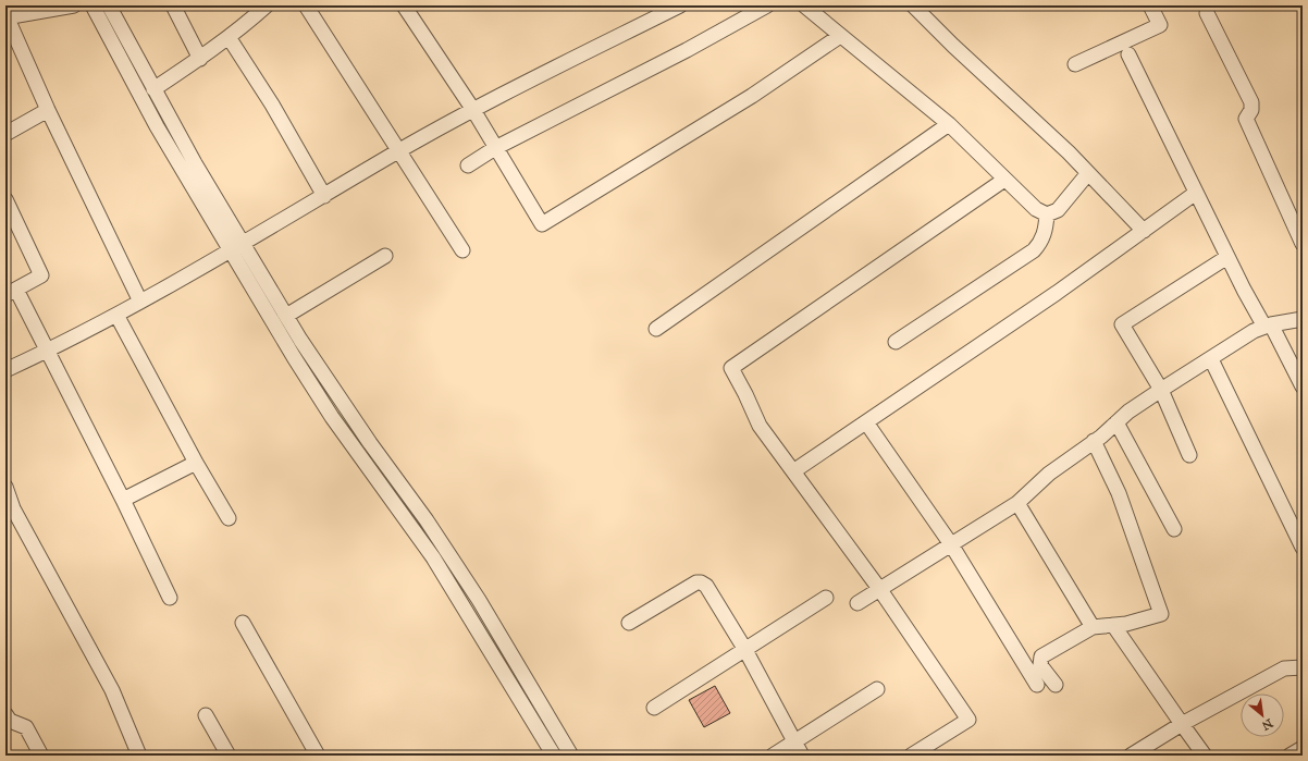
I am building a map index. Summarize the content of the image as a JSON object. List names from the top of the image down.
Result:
{
  "north": "bottom right"
}
